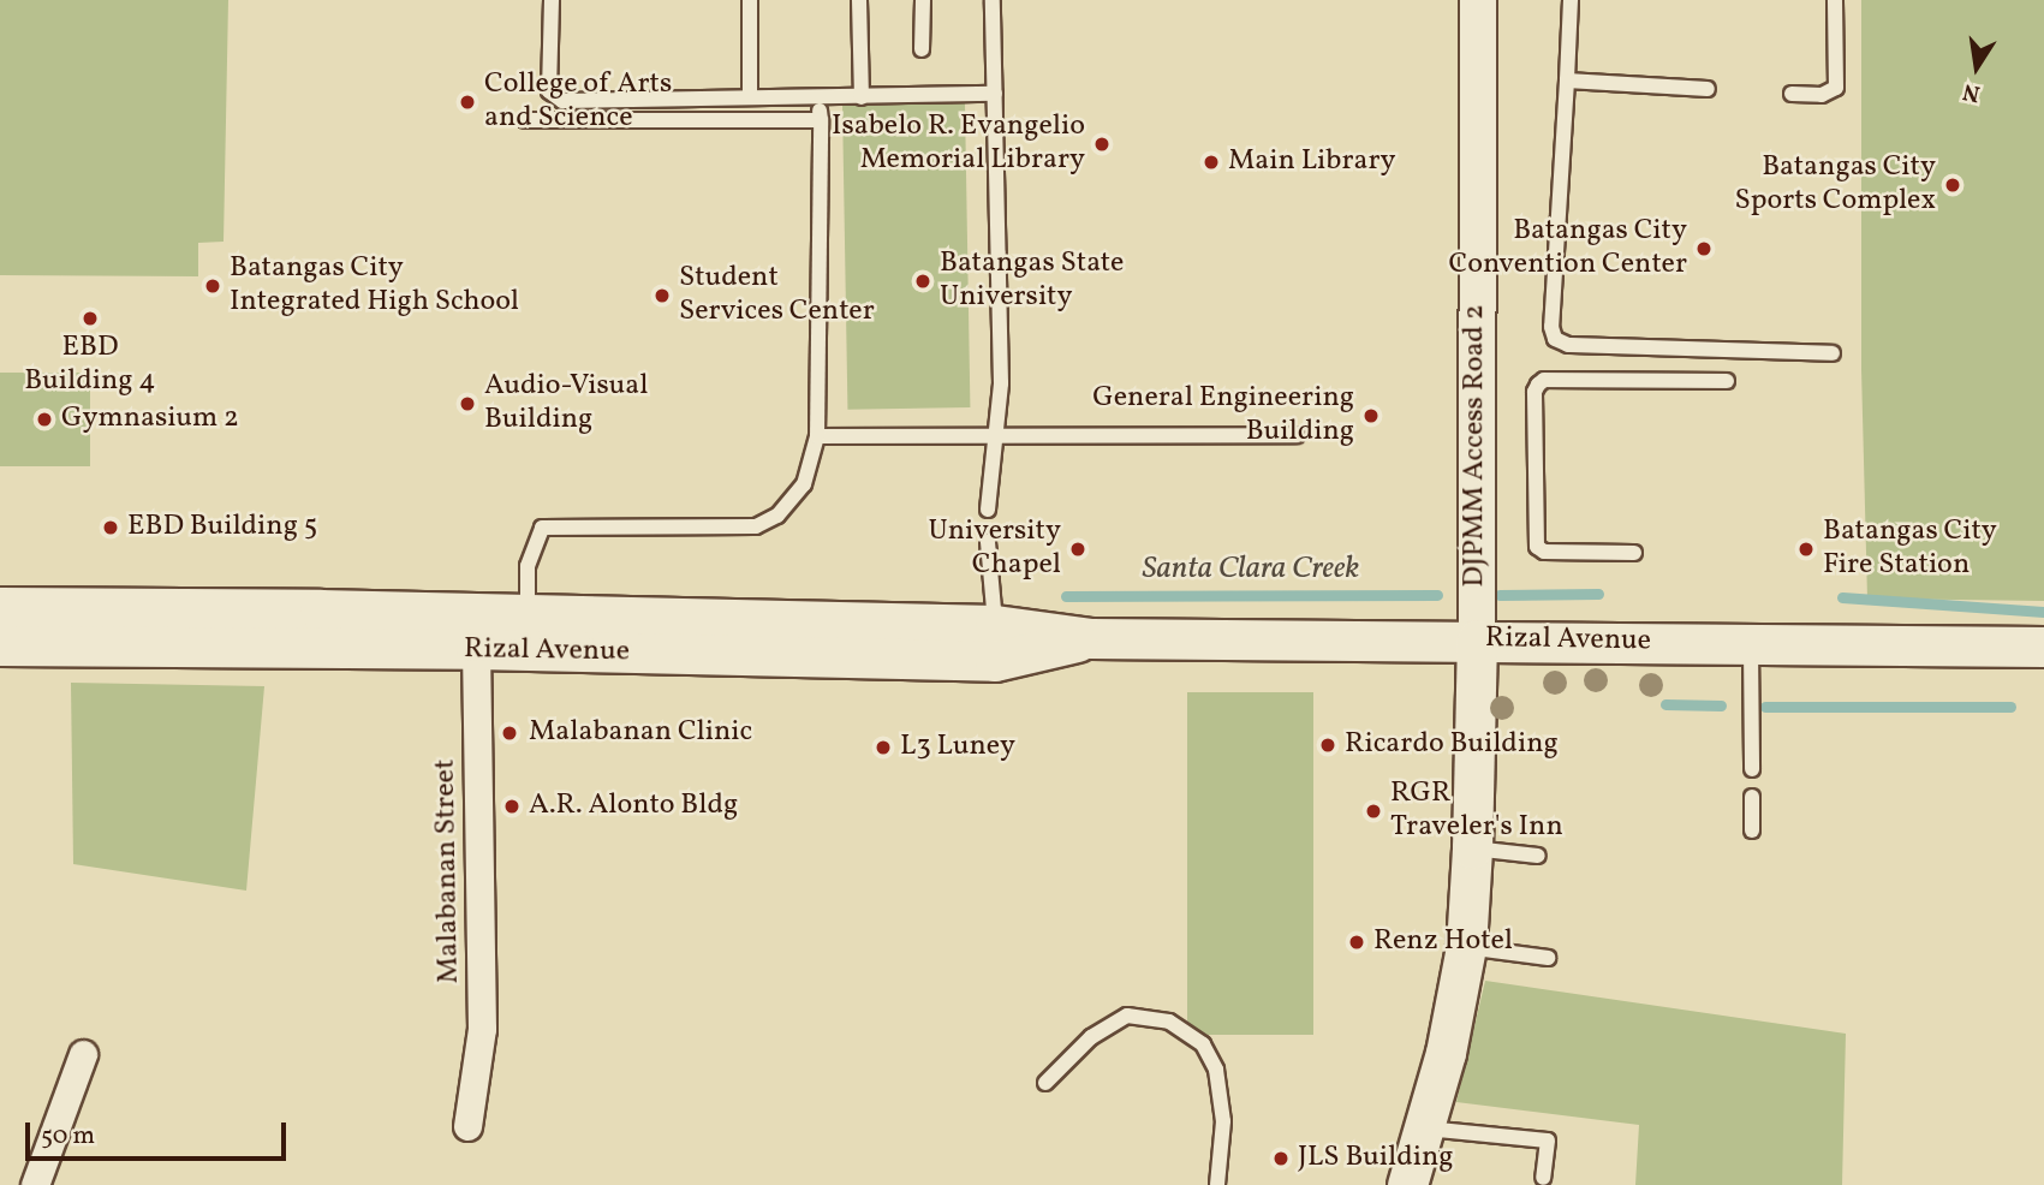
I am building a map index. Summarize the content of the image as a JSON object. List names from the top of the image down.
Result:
{
  "streets": {
    "main road": ["Rizal Avenue"],
    "street": ["DJPMM Access Road 2", "Malabanan Street"]
  },
  "crossings": [
    ["DJPMM Access Road 2", "Rizal Avenue"],
    ["Rizal Avenue", "Malabanan Street"]
  ],
  "water": ["Santa Clara Creek"],
  "places": [
    "College of Arts and Science",
    "Isabelo R. Evangelio Memorial Library",
    "Main Library",
    "Batangas City Sports Complex",
    "Batangas City Convention Center",
    "Batangas State University",
    "Batangas City Integrated High School",
    "Student Services Center",
    "EBD Building 4",
    "Audio-Visual Building",
    "General Engineering Building",
    "Gymnasium 2",
    "EBD Building 5",
    "University Chapel",
    "Batangas City Fire Station",
    "Malabanan Clinic",
    "Ricardo Building",
    "L3 Luney",
    "A.R. Alonto Bldg",
    "RGR Traveler's Inn",
    "Renz Hotel",
    "JLS Building"
  ],
  "scale_bar": "50 m",
  "north": "bottom"
}
